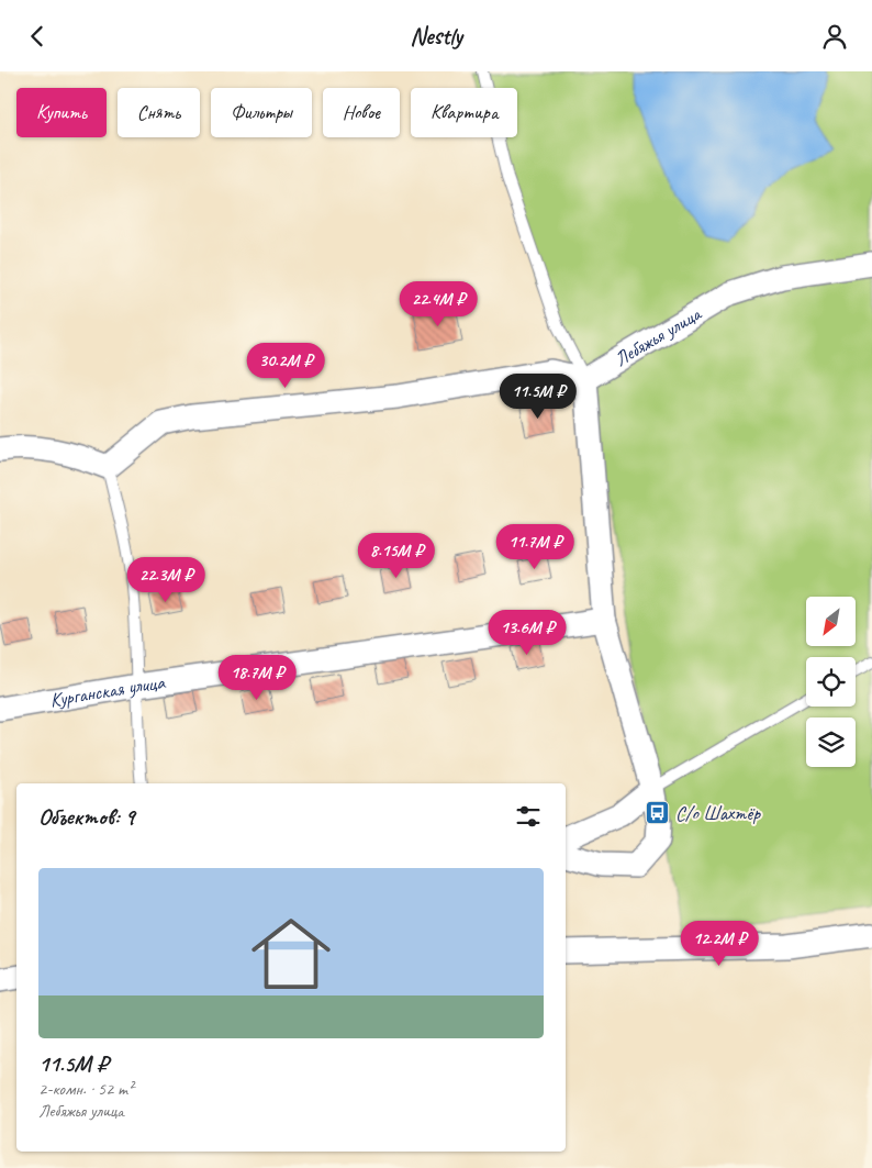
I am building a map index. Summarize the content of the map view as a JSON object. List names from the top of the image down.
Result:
{
  "streets": {
    "street": ["Лебяжья улица", "Курганская улица"]
  },
  "places": {
    "bus stop": ["С/о Шахтёр"]
  },
  "north": "bottom left",
  "page": {
    "header": "Nestly",
    "chip": [
      "Купить",
      "Снять",
      "Фильтры",
      "Новое",
      "Квартира"
    ],
    "price": [
      "22.4M ₽",
      "30.2M ₽",
      "11.5M ₽",
      "11.7M ₽",
      "8.15M ₽",
      "22.3M ₽",
      "13.6M ₽",
      "18.7M ₽",
      "12.2M ₽"
    ],
    "heading": "Объектов: 9",
    "list": [
      {
        "name": "11.5M ₽",
        "note": "2-комн. · 52 m² · Лебяжья улица"
      }
    ]
  }
}
